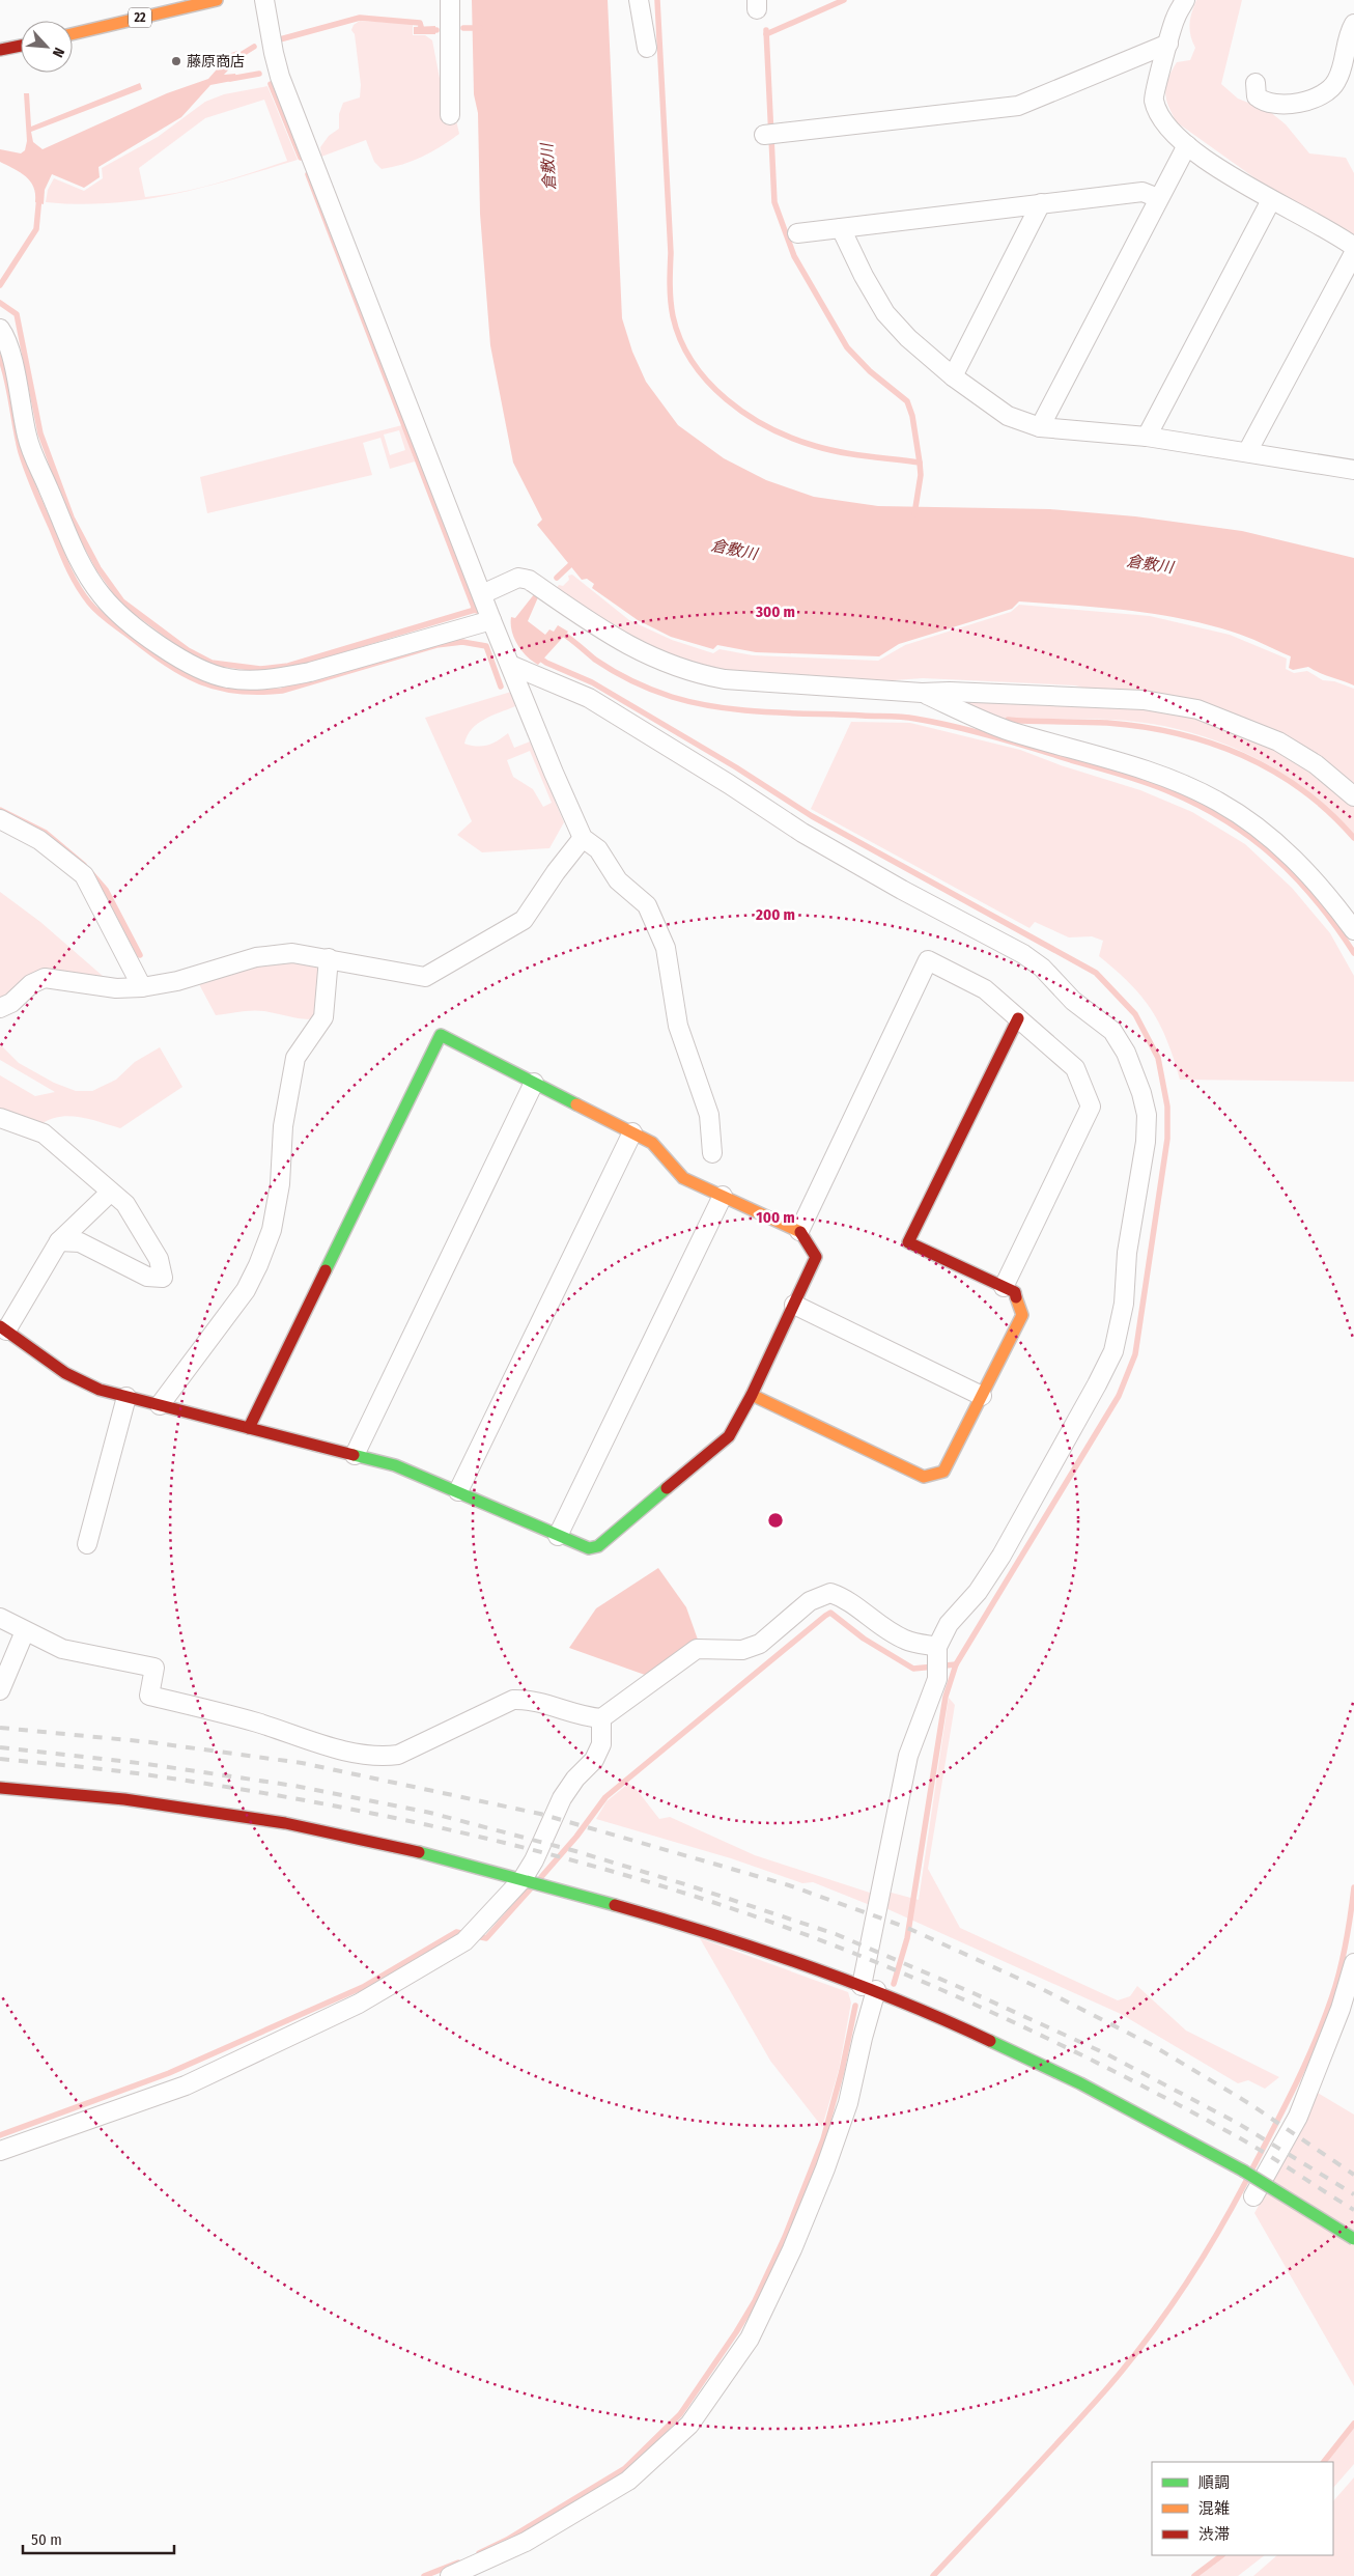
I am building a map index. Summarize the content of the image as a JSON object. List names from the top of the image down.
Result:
{
  "streets": {
    "street": ["22"]
  },
  "water": ["倉敷川"],
  "places": ["藤原商店"],
  "legend": ["順調", "混雑", "渋滞"],
  "scale_bar": "50 m",
  "north": "bottom right",
  "rings": ["300 m", "200 m", "100 m"]
}
